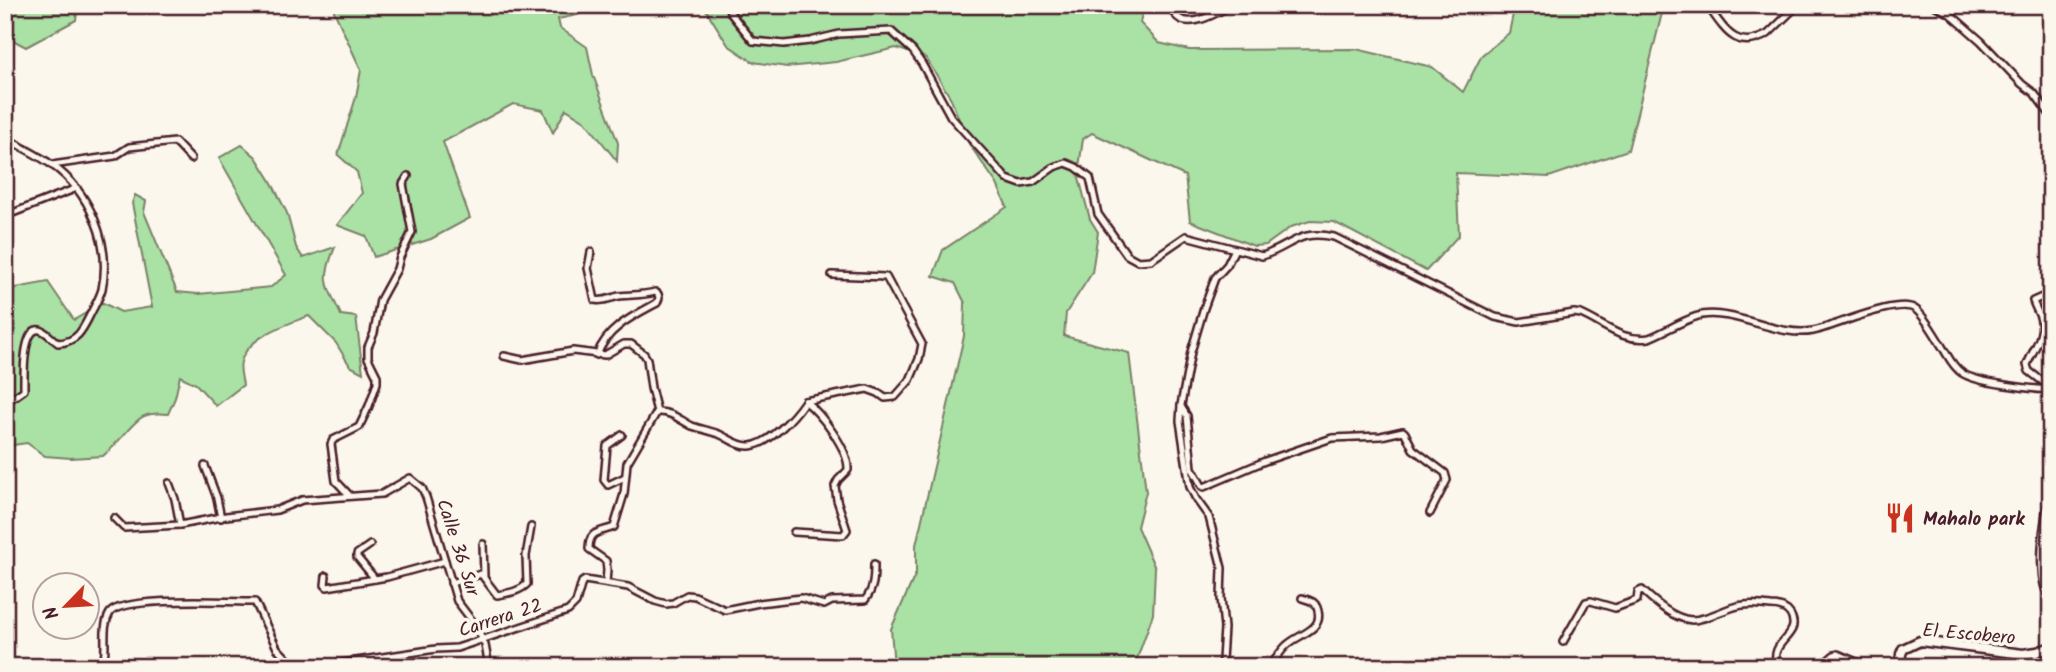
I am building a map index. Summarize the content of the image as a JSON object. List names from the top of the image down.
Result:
{
  "streets": {
    "main road": ["El Escobero"],
    "street": ["Calle 36 Sur", "Carrera 22"]
  },
  "crossings": [
    ["Calle 36 Sur", "Carrera 22"]
  ],
  "places": {
    "restaurant": ["Mahalo park"]
  },
  "north": "bottom left"
}
